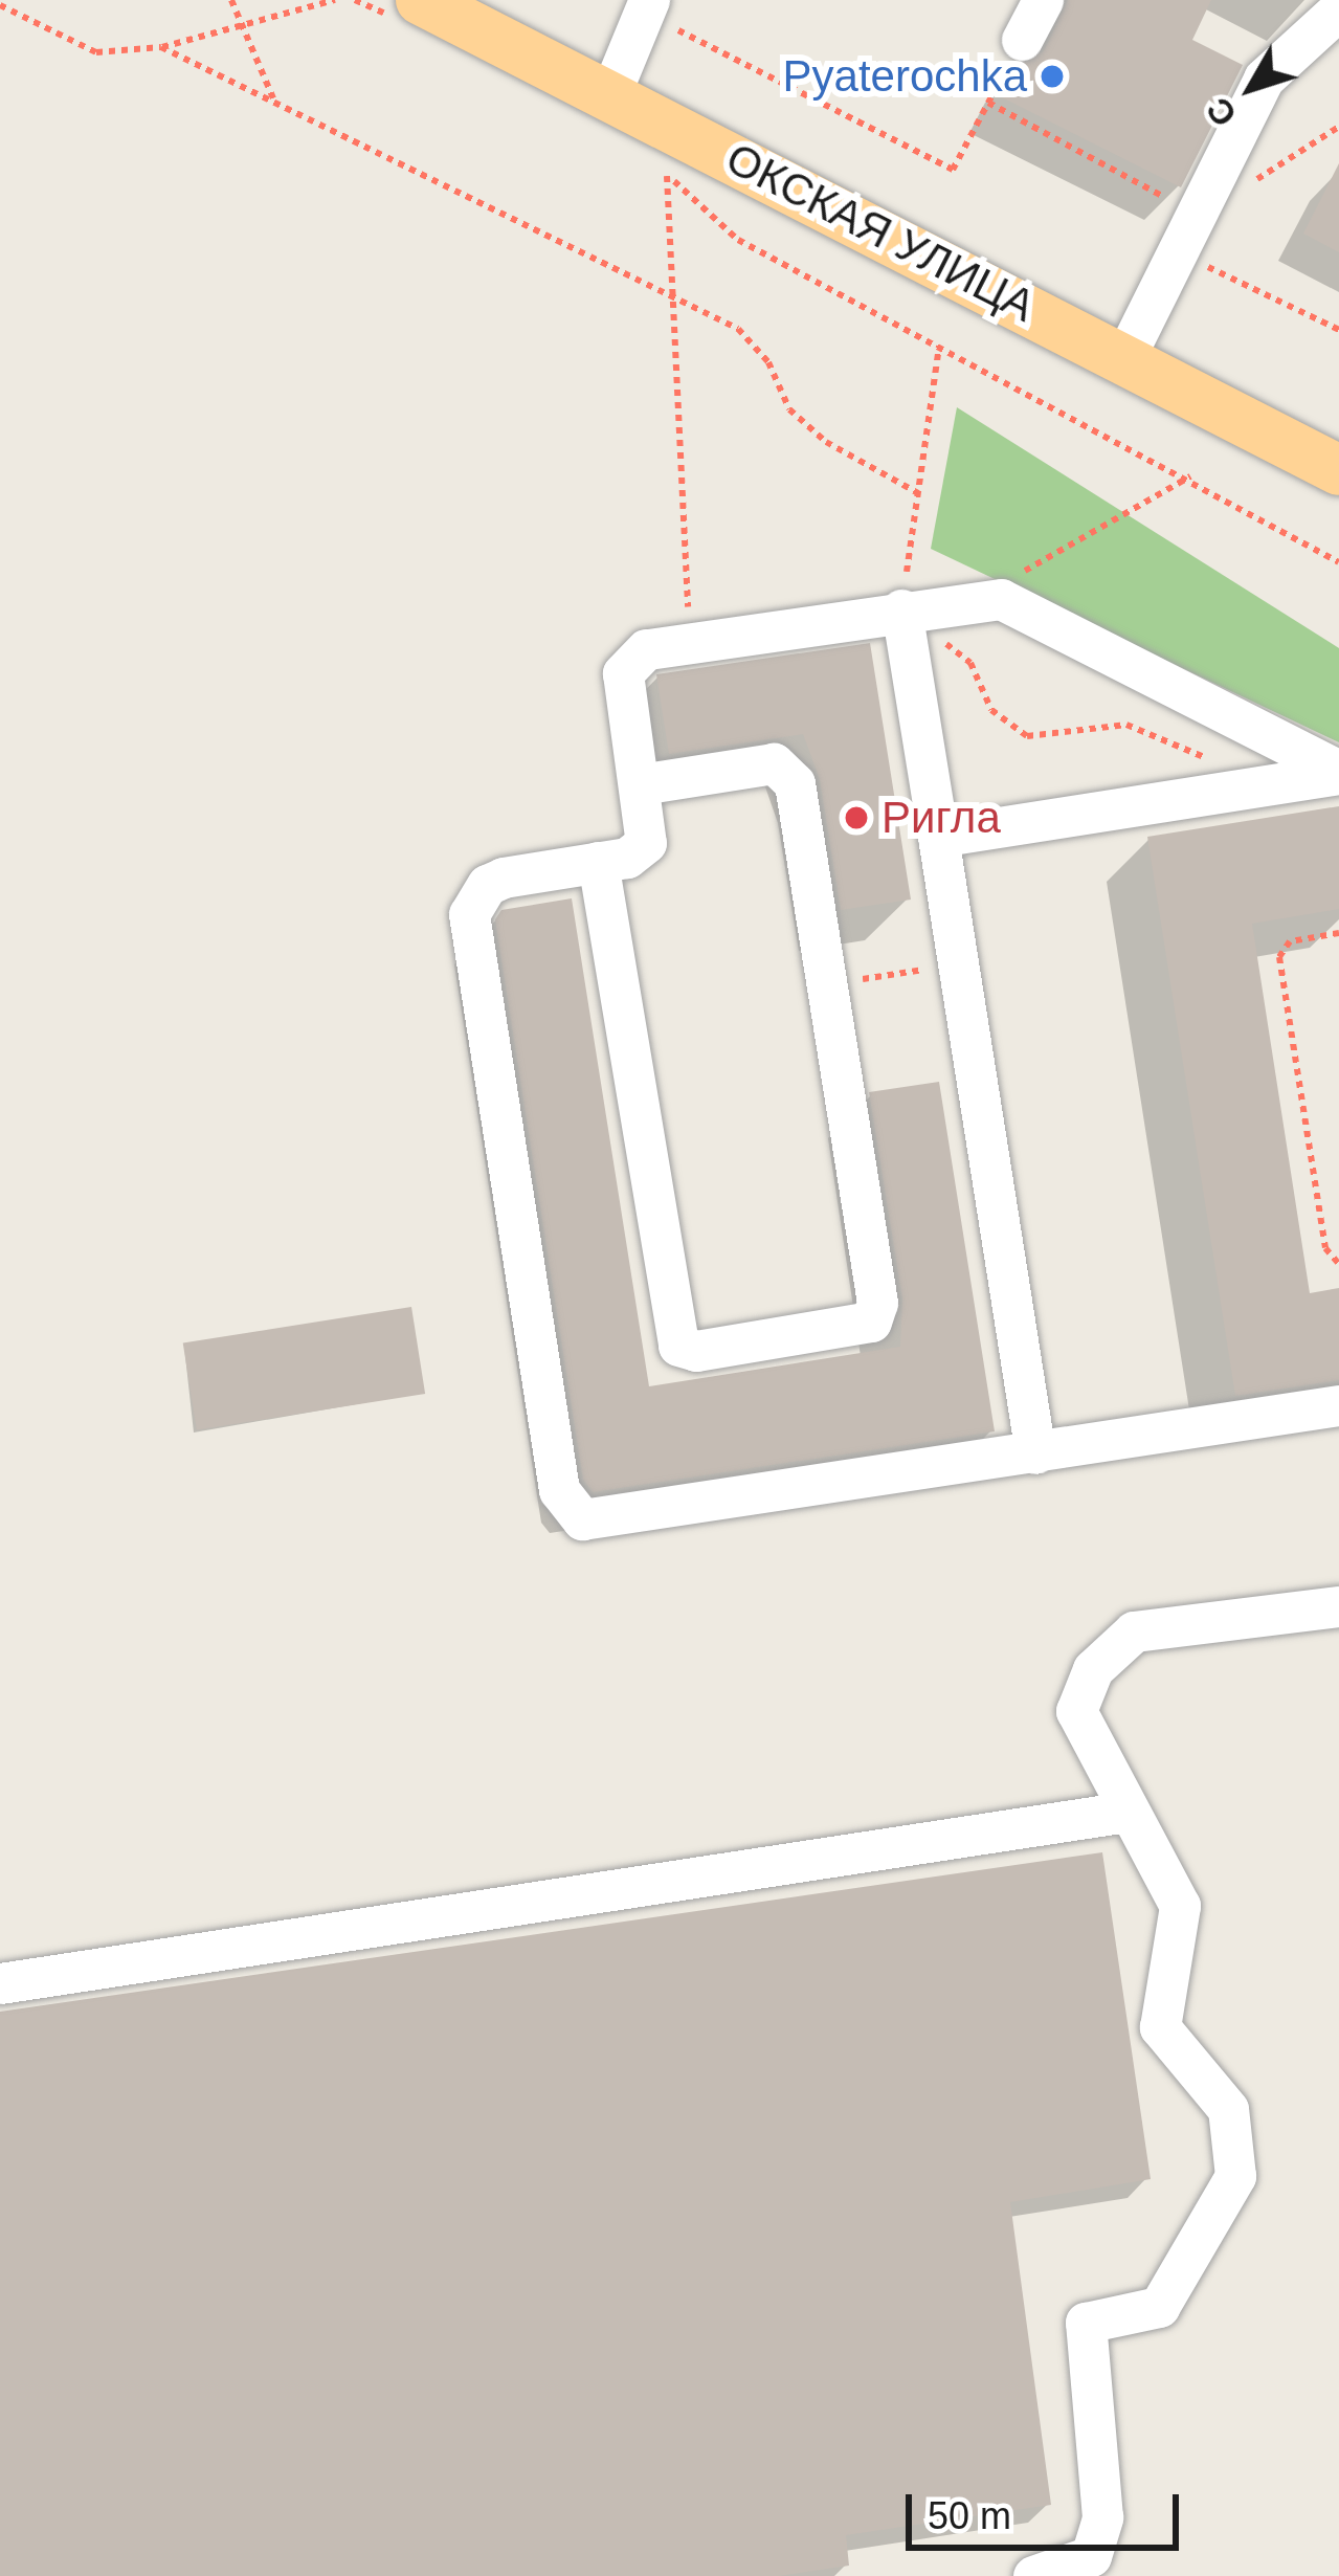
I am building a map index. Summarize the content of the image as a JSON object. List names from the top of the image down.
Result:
{
  "streets": {
    "main road": ["ОКСКАЯ УЛИЦА"]
  },
  "places": ["Pyaterochka", "Ригла"],
  "scale_bar": "50 m",
  "north": "bottom left"
}
